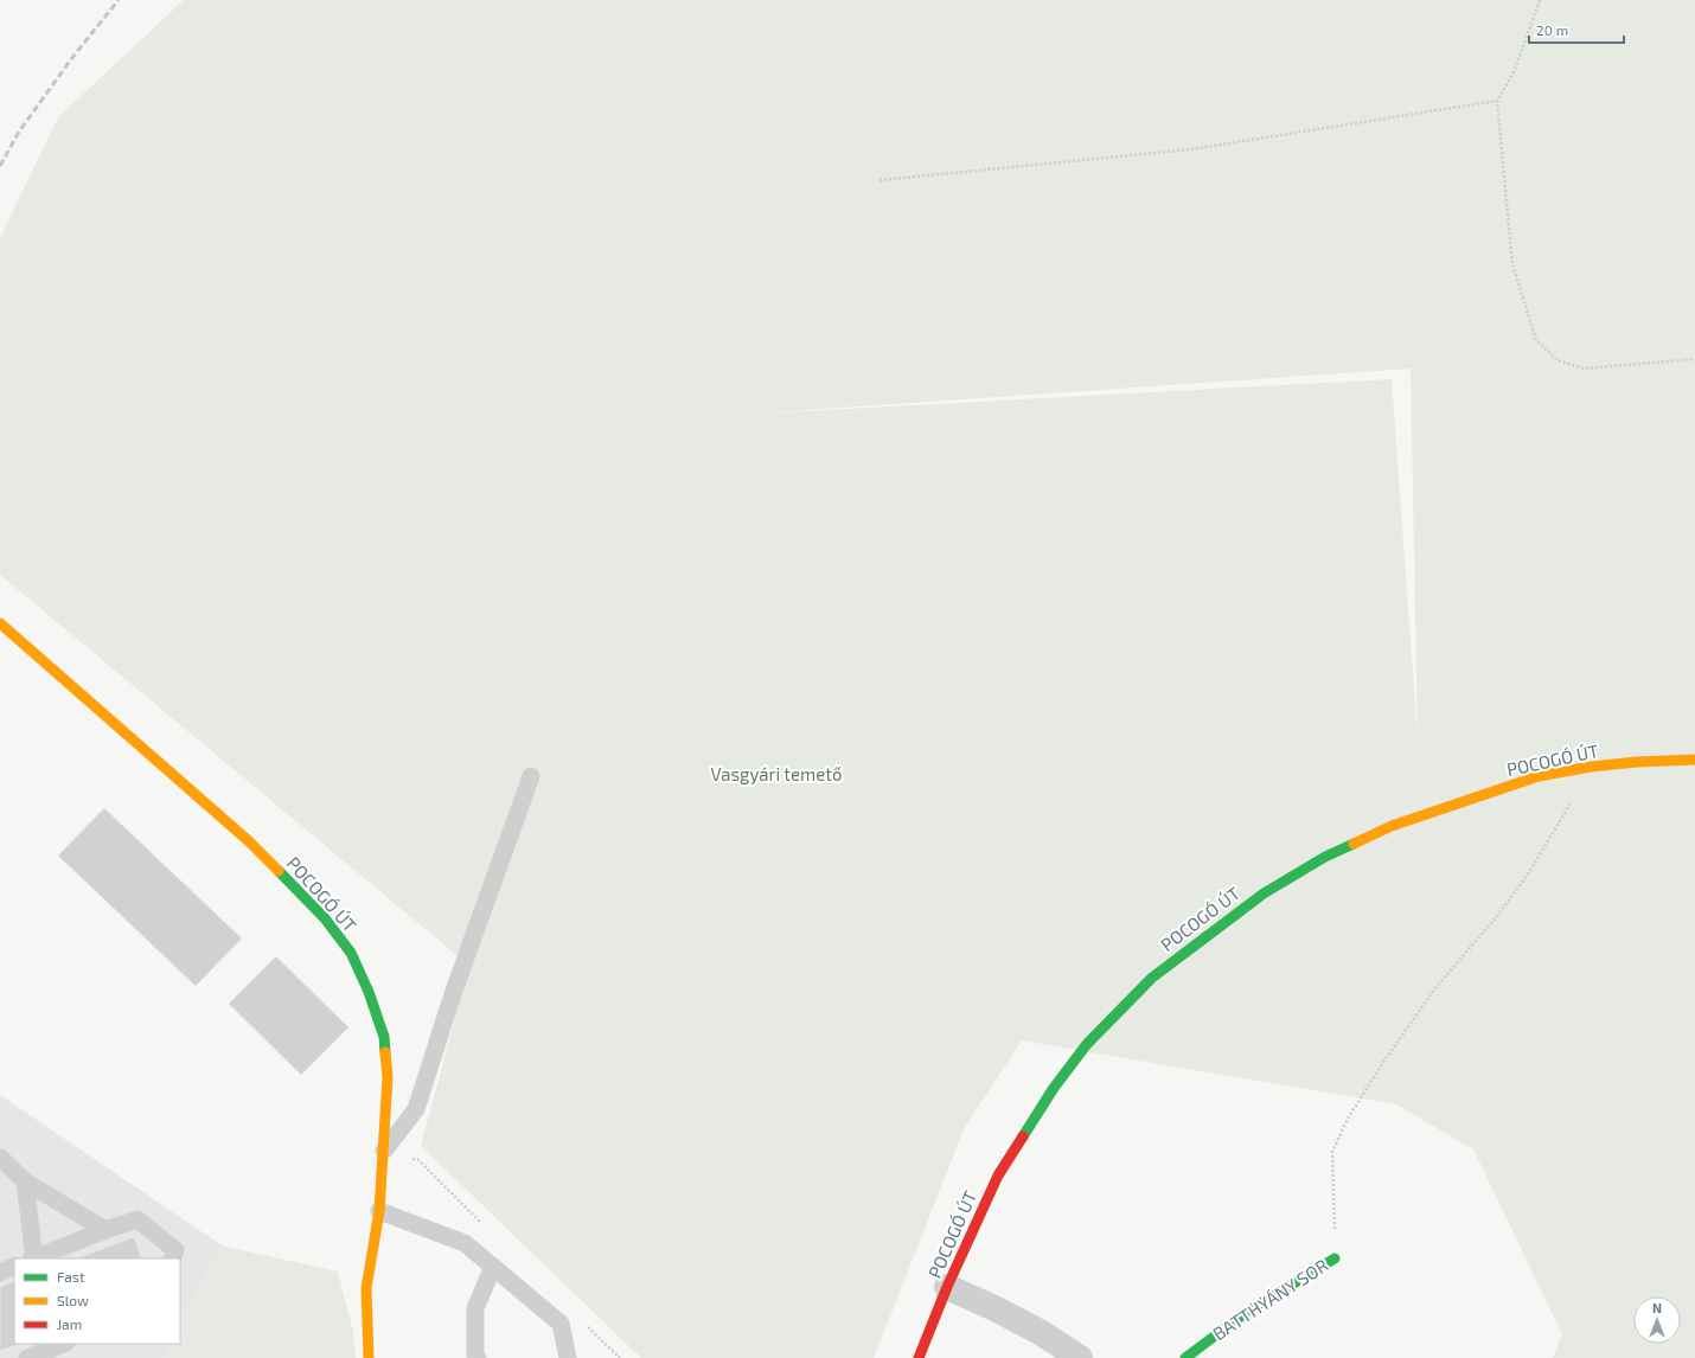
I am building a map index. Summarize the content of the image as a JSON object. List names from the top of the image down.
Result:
{
  "streets": {
    "main road": ["POCOGÓ ÚT", "BATTHYÁNY SOR"]
  },
  "parks": ["Vasgyári temető"],
  "legend": ["Fast", "Slow", "Jam"],
  "scale_bar": "20 m",
  "north": "top"
}
